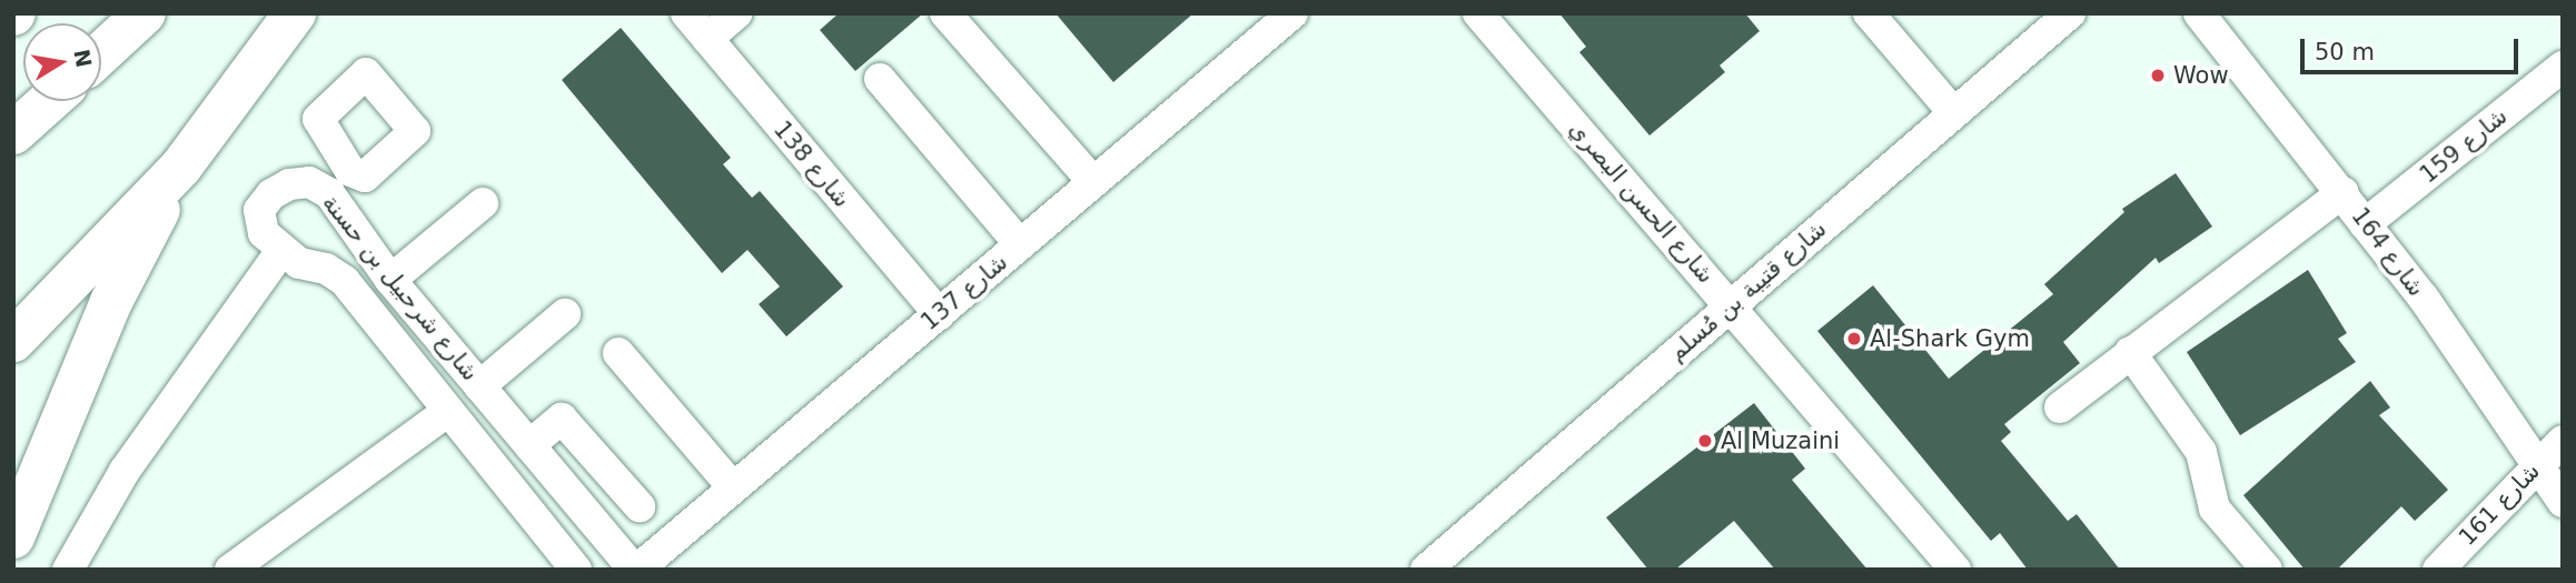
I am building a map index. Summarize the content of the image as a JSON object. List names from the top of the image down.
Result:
{
  "streets": {
    "street": [
      "شارع 159",
      "شارع 138",
      "شارع الحسن البصري",
      "شارع 164",
      "شارع شرحبيل بن حسنة",
      "شارع قتيبة بن مُسلم",
      "شارع 137",
      "شارع 161"
    ]
  },
  "crossings": [
    ["شارع 159", "شارع 164"],
    ["شارع 138", "شارع 137"],
    ["شارع الحسن البصري", "شارع قتيبة بن مُسلم"],
    ["شارع 164", "شارع 161"],
    ["شارع شرحبيل بن حسنة", "شارع 137"]
  ],
  "places": ["Wow", "Al-Shark Gym", "Al Muzaini"],
  "scale_bar": "50 m",
  "north": "right"
}
